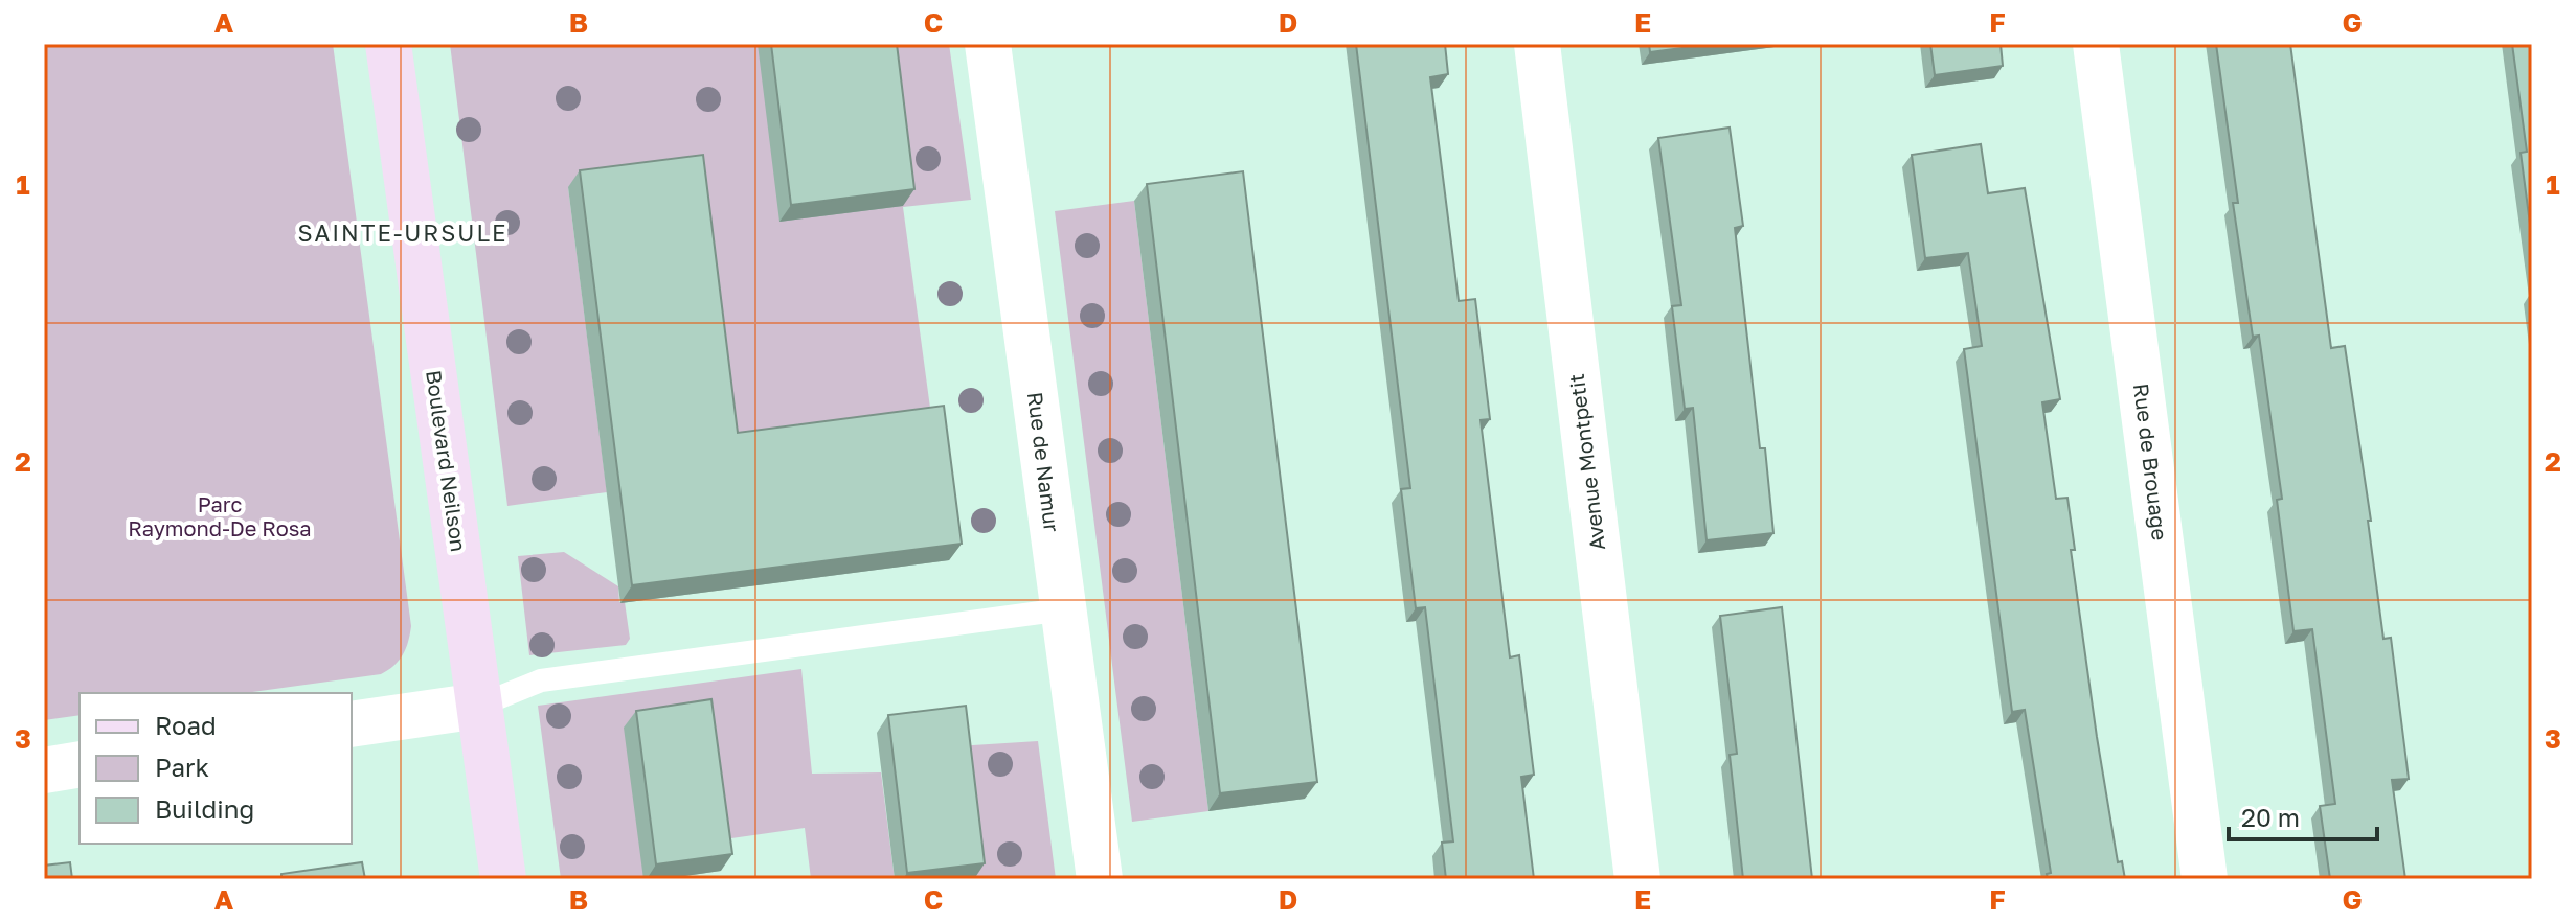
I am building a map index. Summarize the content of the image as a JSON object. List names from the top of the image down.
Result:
{
  "streets": {
    "main road": ["Boulevard Neilson"],
    "street": ["Rue de Namur", "Avenue Montpetit", "Rue de Brouage"]
  },
  "districts": ["SAINTE-URSULE"],
  "parks": ["Parc Raymond-De Rosa"],
  "legend": ["Road", "Park", "Building"],
  "scale_bar": "20 m",
  "grid": {
    "columns": [
      "A",
      "B",
      "C",
      "D",
      "E",
      "F",
      "G"
    ],
    "rows": ["1", "2", "3"]
  }
}
